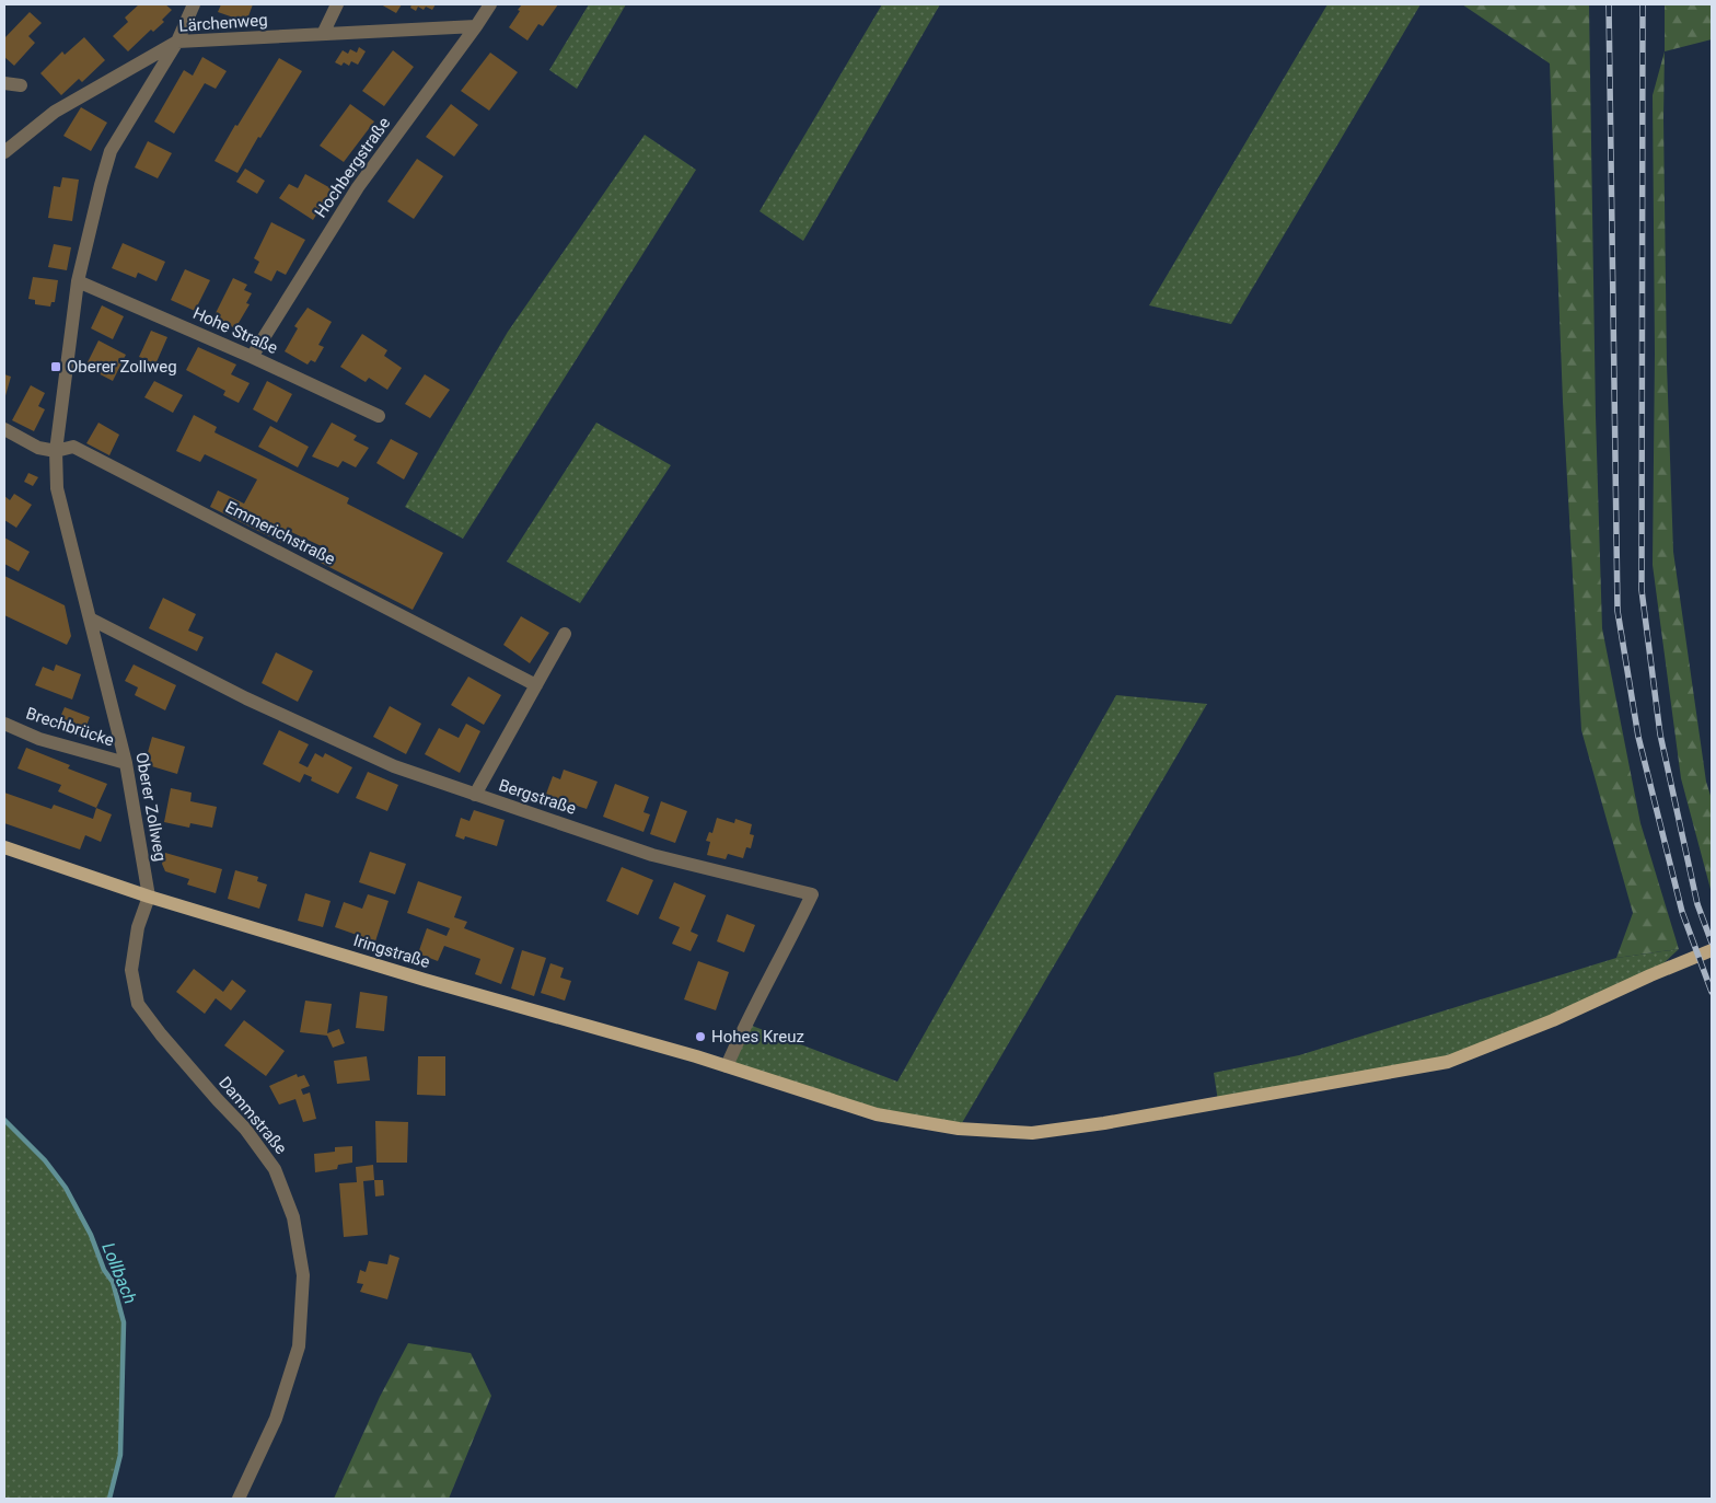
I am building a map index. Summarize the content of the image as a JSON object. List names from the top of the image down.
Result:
{
  "streets": {
    "main road": ["Iringstraße"],
    "street": [
      "Lärchenweg",
      "Hochbergstraße",
      "Hohe Straße",
      "Emmerichstraße",
      "Brechbrücke",
      "Bergstraße",
      "Oberer Zollweg",
      "Dammstraße"
    ]
  },
  "crossings": [
    ["Lärchenweg", "Hochbergstraße"],
    ["Lärchenweg", "Oberer Zollweg"],
    ["Hochbergstraße", "Hohe Straße"],
    ["Hohe Straße", "Oberer Zollweg"],
    ["Emmerichstraße", "Oberer Zollweg"],
    ["Brechbrücke", "Oberer Zollweg"],
    ["Bergstraße", "Oberer Zollweg"],
    ["Bergstraße", "Iringstraße"],
    ["Oberer Zollweg", "Iringstraße"],
    ["Oberer Zollweg", "Dammstraße"],
    ["Iringstraße", "Dammstraße"]
  ],
  "water": ["Lollbach"],
  "places": {
    "transit": ["Oberer Zollweg"],
    "other": ["Hohes Kreuz"]
  }
}
